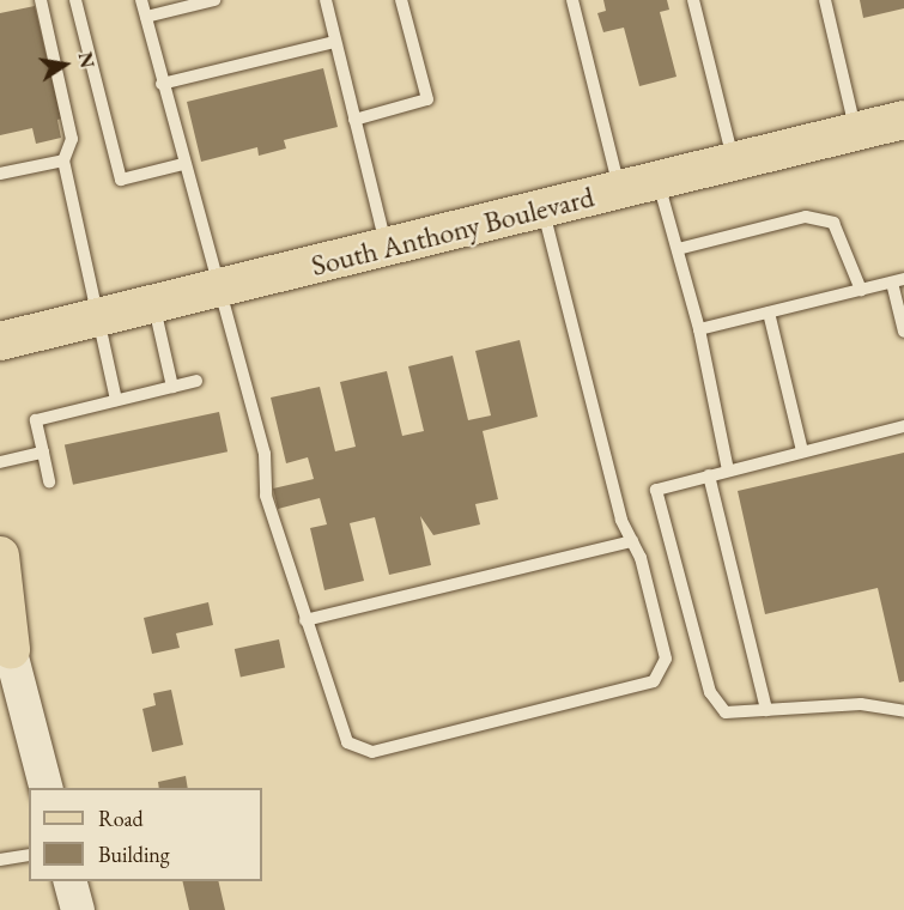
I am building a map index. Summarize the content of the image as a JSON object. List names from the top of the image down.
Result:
{
  "streets": {
    "main road": ["South Anthony Boulevard"]
  },
  "legend": ["Road", "Building"],
  "north": "right"
}
